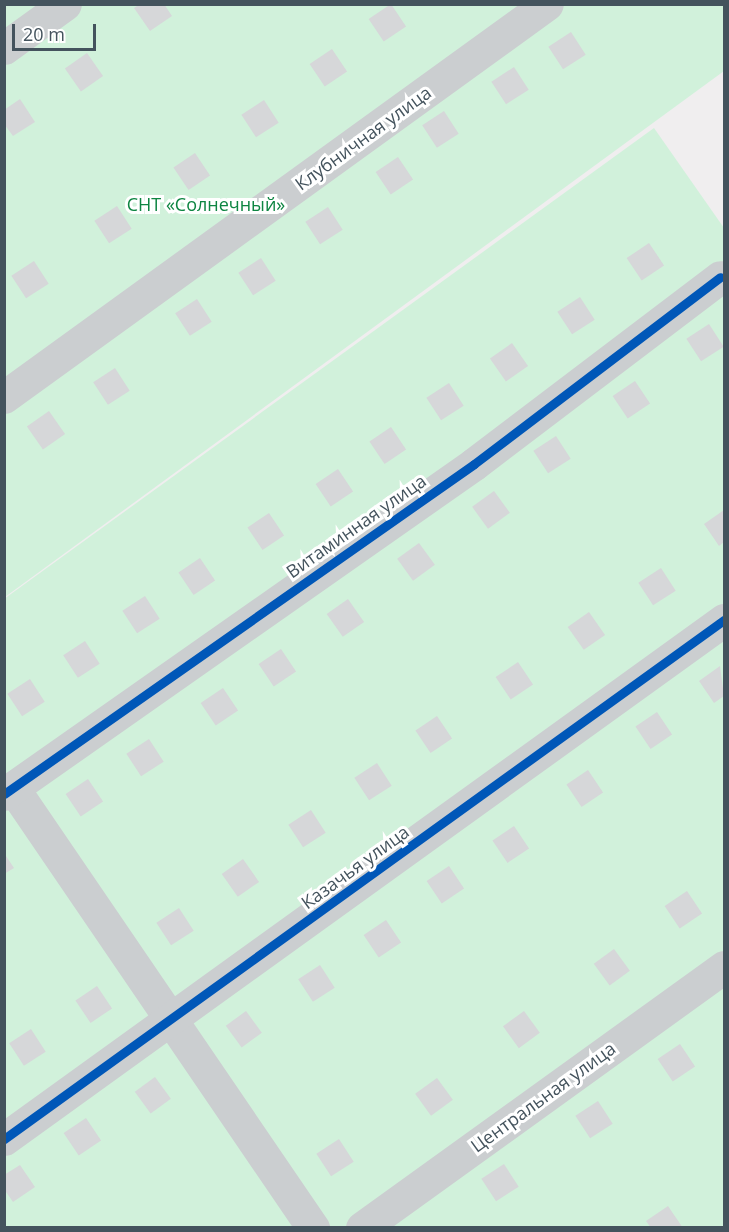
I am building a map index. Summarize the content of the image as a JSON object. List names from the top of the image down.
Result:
{
  "streets": {
    "street": [
      "Клубничная улица",
      "Витаминная улица",
      "Казачья улица",
      "Центральная улица"
    ]
  },
  "parks": ["СНТ «Солнечный»"],
  "scale_bar": "20 m"
}
